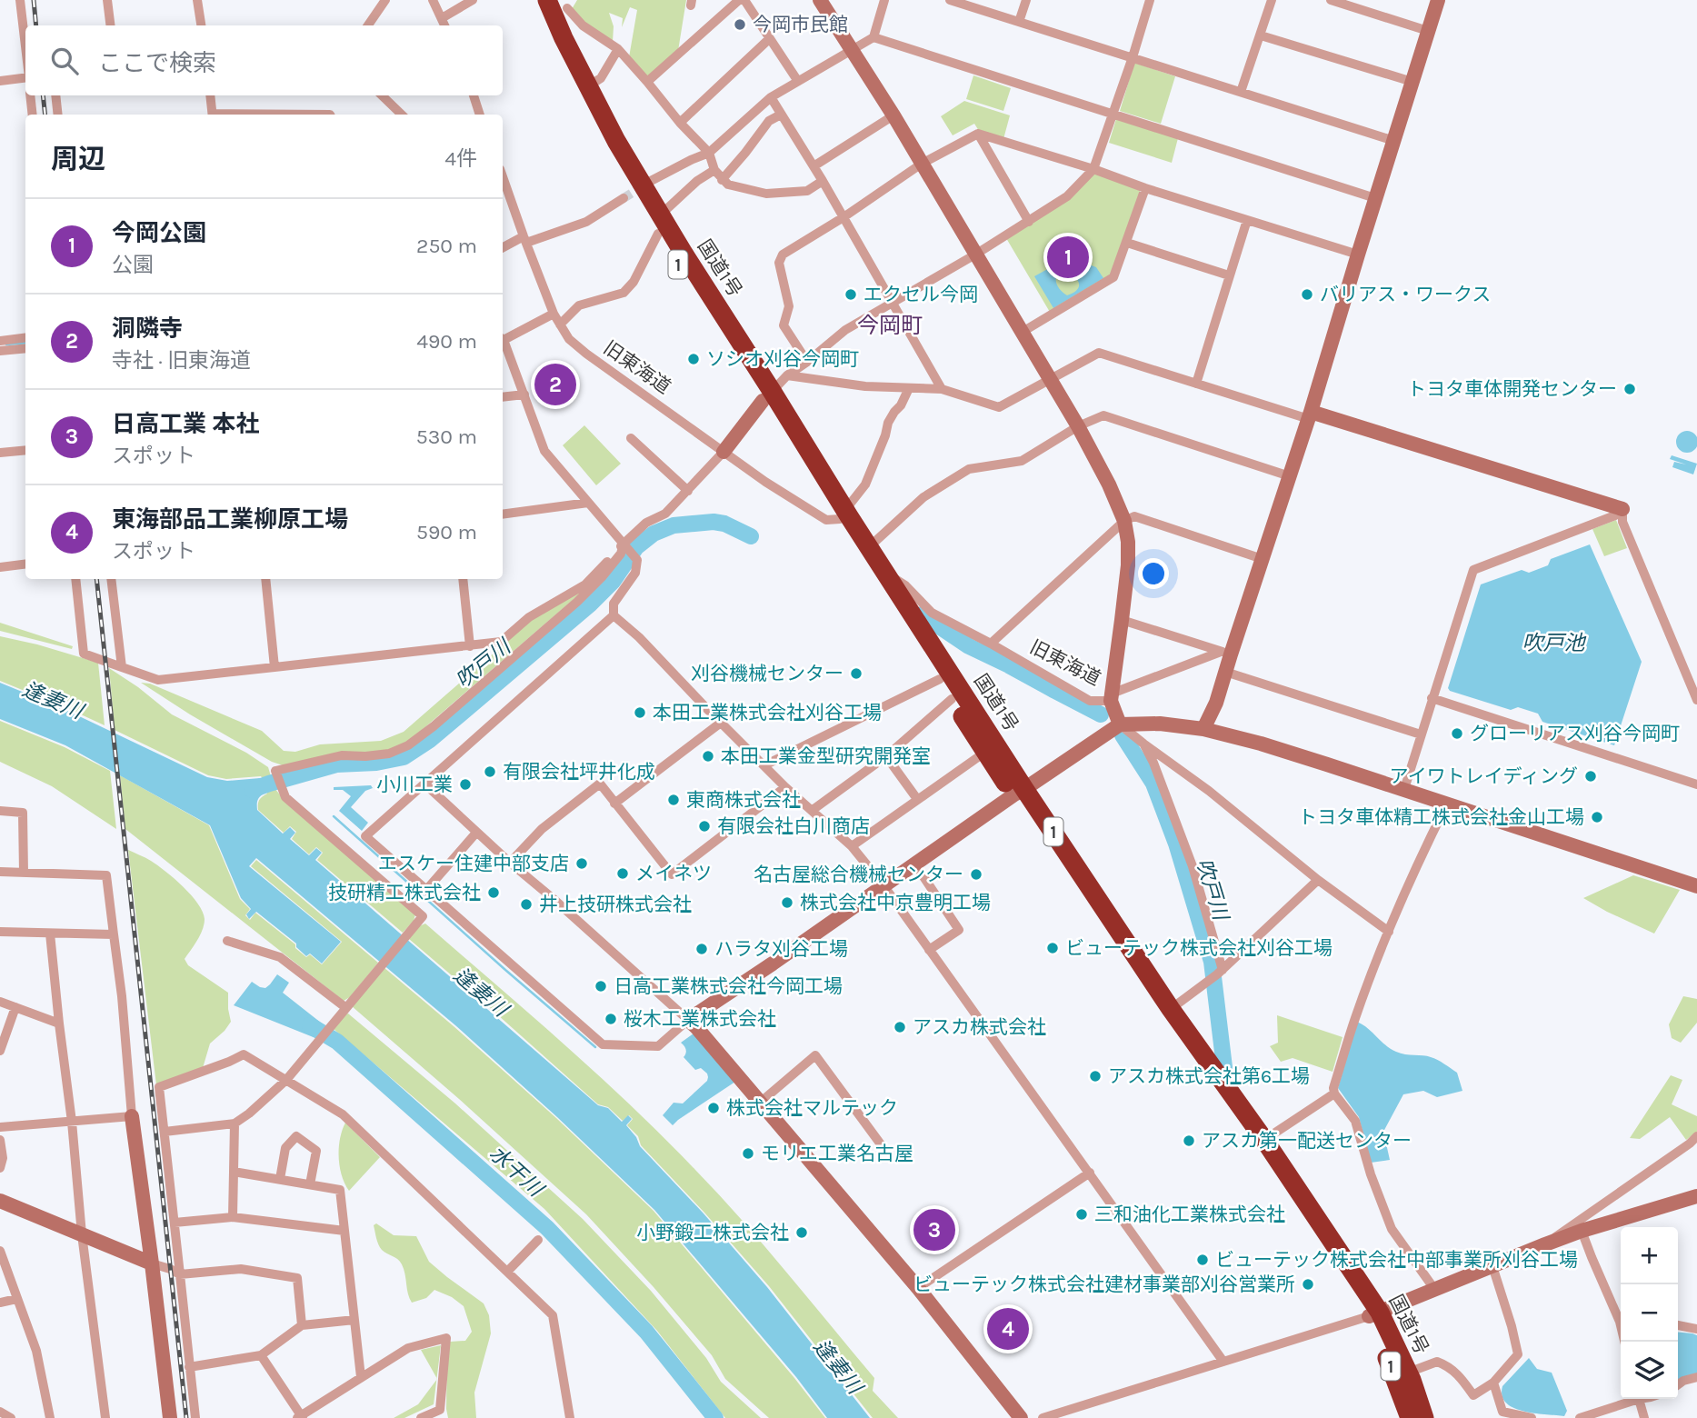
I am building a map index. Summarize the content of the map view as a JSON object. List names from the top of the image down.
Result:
{
  "streets": {
    "highway": ["1", "国道1号"],
    "street": ["旧東海道"]
  },
  "crossings": [
    ["国道1号", "旧東海道"]
  ],
  "districts": ["今岡町"],
  "water": [
    "吹戸池",
    "吹戸川",
    "逢妻川",
    "水干川"
  ],
  "places": [
    "今岡市民館",
    "エクセル今岡",
    "バリアス・ワークス",
    "ソシオ刈谷今岡町",
    "トヨタ車体開発センター",
    "刈谷機械センター",
    "本田工業株式会社刈谷工場",
    "グローリアス刈谷今岡町",
    "本田工業金型研究開発室",
    "有限会社坪井化成",
    "アイワトレイディング",
    "小川工業",
    "東商株式会社",
    "トヨタ車体精工株式会社金山工場",
    "有限会社白川商店",
    "エスケー住建中部支店",
    "メイネツ",
    "名古屋総合機械センター",
    "技研精工株式会社",
    "株式会社中京豊明工場",
    "井上技研株式会社",
    "ビューテック株式会社刈谷工場",
    "ハラタ刈谷工場",
    "日高工業株式会社今岡工場",
    "桜木工業株式会社",
    "アスカ株式会社",
    "アスカ株式会社第6工場",
    "株式会社マルテック",
    "アスカ第一配送センター",
    "モリエ工業名古屋",
    "三和油化工業株式会社",
    "小野鍛工株式会社",
    "ビューテック株式会社中部事業所刈谷工場",
    "ビューテック株式会社建材事業部刈谷営業所"
  ],
  "page": {
    "search": "ここで検索",
    "heading": ["周辺", "4件"],
    "list": [
      {
        "mark": "1",
        "name": "今岡公園",
        "note": "公園",
        "value": "250 m"
      },
      {
        "mark": "2",
        "name": "洞隣寺",
        "note": "寺社 · 旧東海道",
        "value": "490 m"
      },
      {
        "mark": "3",
        "name": "日高工業 本社",
        "note": "スポット",
        "value": "530 m"
      },
      {
        "mark": "4",
        "name": "東海部品工業柳原工場",
        "note": "スポット",
        "value": "590 m"
      }
    ],
    "pins": [
      "1",
      "2",
      "3",
      "4"
    ],
    "map_buttons": ["+", "−"]
  }
}
